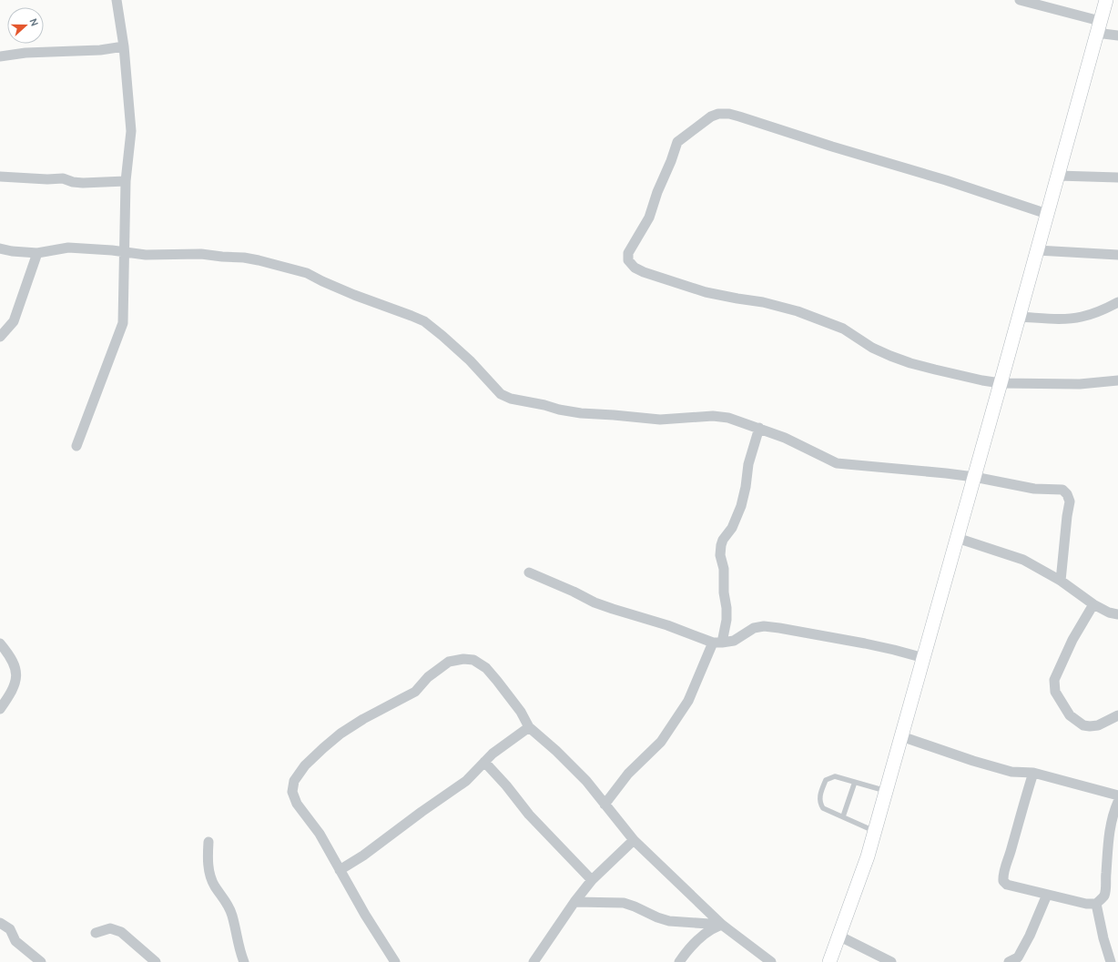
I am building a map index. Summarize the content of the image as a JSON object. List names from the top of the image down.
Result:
{
  "north": "right"
}
